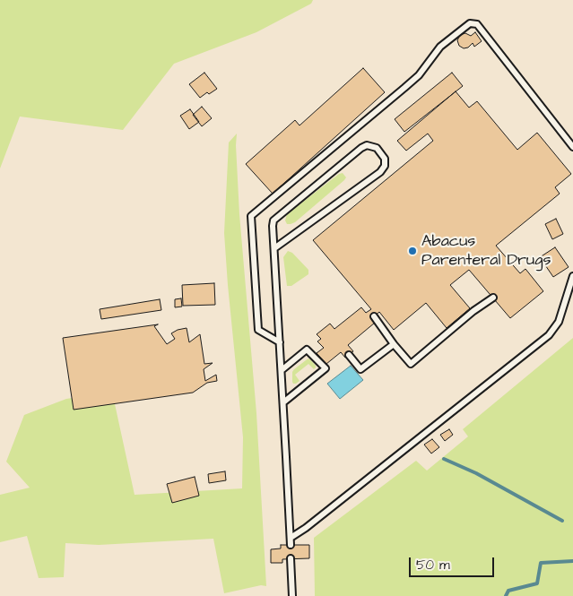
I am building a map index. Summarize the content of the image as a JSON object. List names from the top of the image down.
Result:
{
  "places": ["Abacus Parenteral Drugs"],
  "scale_bar": "50 m"
}
